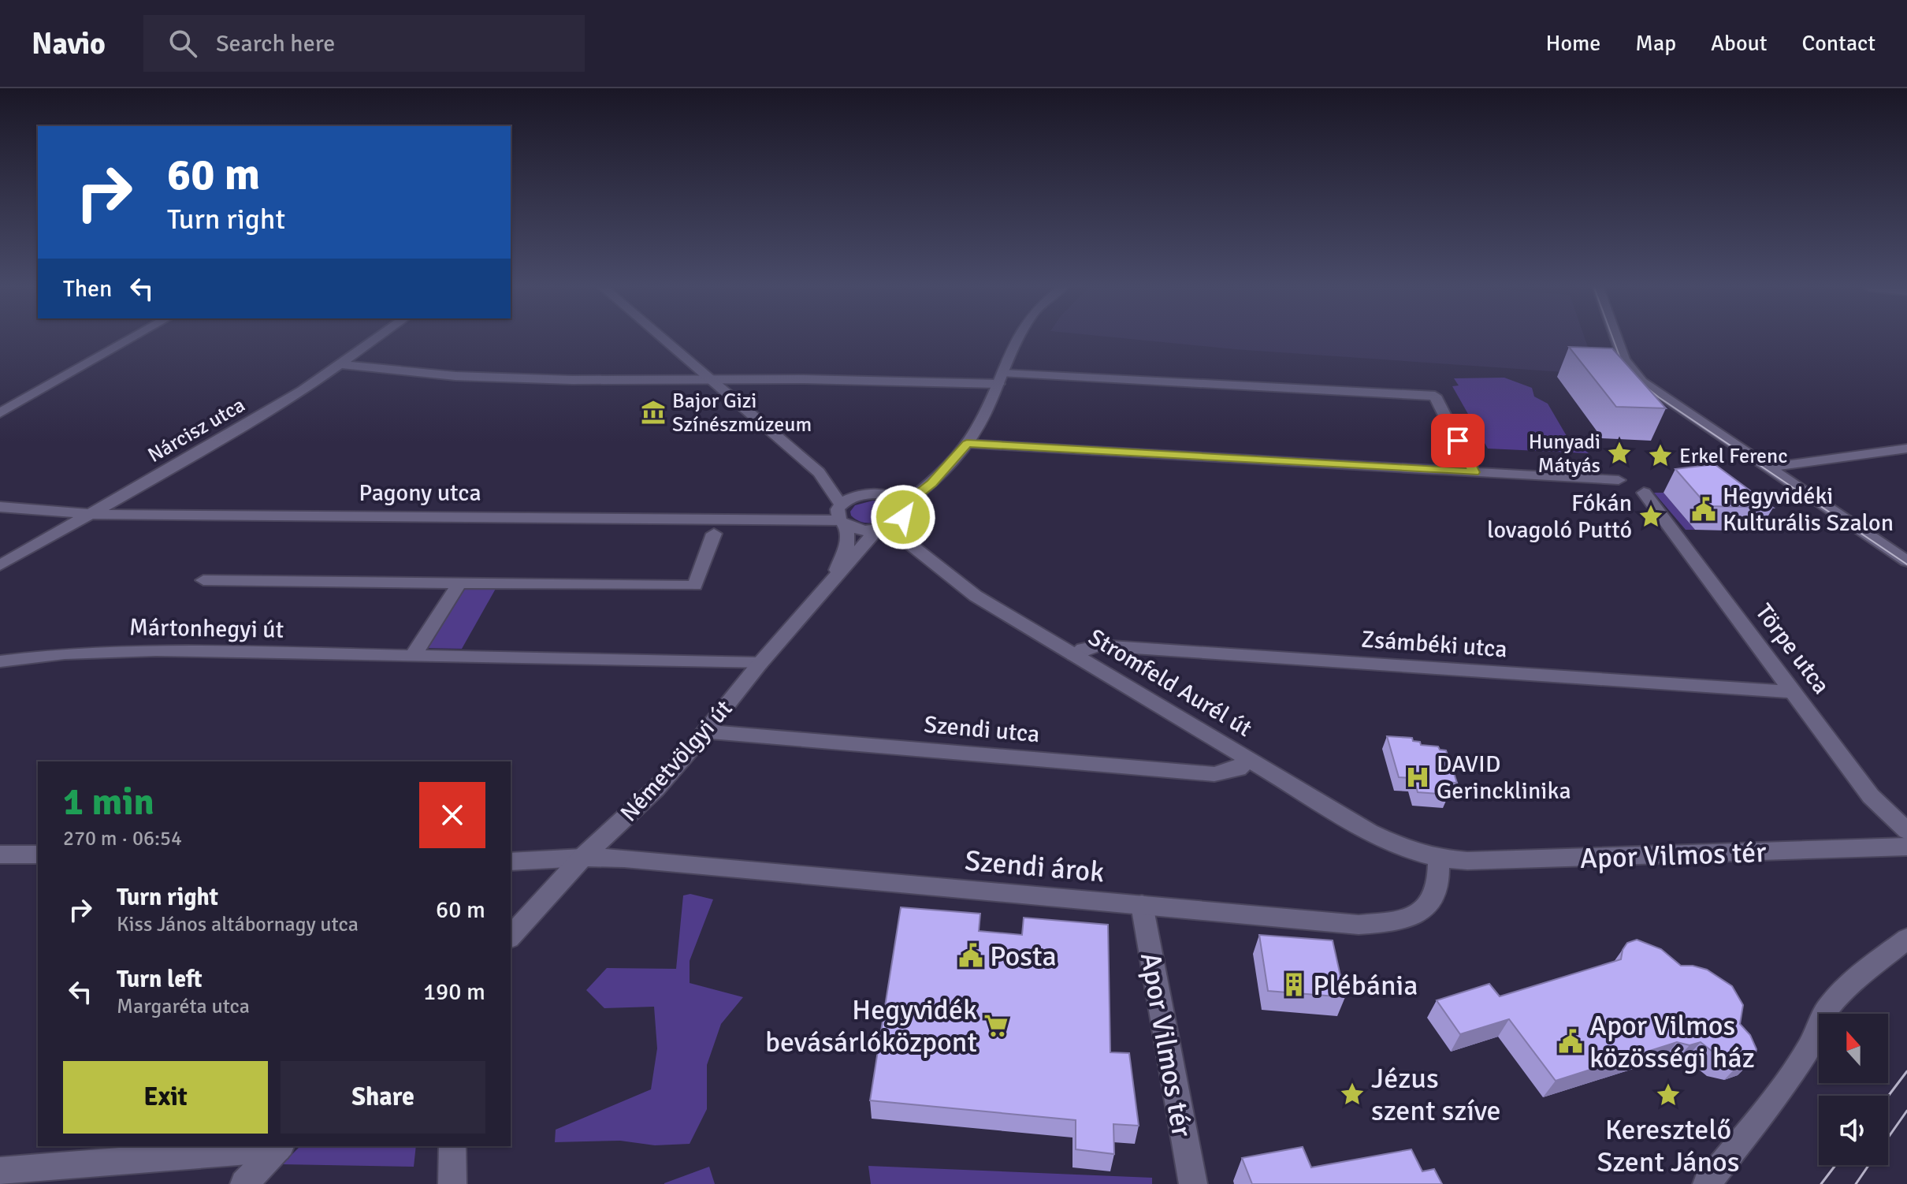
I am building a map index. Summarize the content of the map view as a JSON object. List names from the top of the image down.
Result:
{
  "streets": {
    "street": [
      "Nárcisz utca",
      "Pagony utca",
      "Mártonhegyi út",
      "Zsámbéki utca",
      "Törpe utca",
      "Stromfeld Aurél út",
      "Szendi utca",
      "Németvölgyi út",
      "Apor Vilmos tér",
      "Szendi árok"
    ]
  },
  "crossings": [
    ["Nárcisz utca", "Pagony utca"],
    ["Pagony utca", "Stromfeld Aurél út"],
    ["Pagony utca", "Németvölgyi út"],
    ["Mártonhegyi út", "Németvölgyi út"],
    ["Zsámbéki utca", "Törpe utca"],
    ["Zsámbéki utca", "Stromfeld Aurél út"],
    ["Stromfeld Aurél út", "Szendi utca"],
    ["Stromfeld Aurél út", "Németvölgyi út"],
    ["Stromfeld Aurél út", "Apor Vilmos tér"],
    ["Stromfeld Aurél út", "Szendi árok"],
    ["Szendi utca", "Németvölgyi út"],
    ["Németvölgyi út", "Szendi árok"],
    ["Apor Vilmos tér", "Szendi árok"]
  ],
  "places": {
    "museum": ["Bajor Gizi Színészmúzeum"],
    "place": [
      "Hunyadi Mátyás",
      "Erkel Ferenc",
      "Fókán lovagoló Puttó",
      "Jézus szent szíve",
      "Keresztelő Szent János"
    ],
    "public building": ["Hegyvidéki Kulturális Szalon", "Posta", "Apor Vilmos közösségi ház"],
    "hospital": ["DAVID Gerincklinika"],
    "building": ["Plébánia"],
    "supermarket": ["Hegyvidék bevásárlóközpont"]
  },
  "north": "top",
  "page": {
    "header": "Navio",
    "search": "Search here",
    "nav": [
      "Home",
      "Map",
      "About",
      "Contact"
    ],
    "turn": ["60 m", "Turn right"],
    "then": "Then",
    "heading": ["1 min", "270 m · 06:54"],
    "list": [
      {
        "name": "Turn right",
        "note": "Kiss János altábornagy utca",
        "value": "60 m"
      },
      {
        "name": "Turn left",
        "note": "Margaréta utca",
        "value": "190 m"
      }
    ],
    "buttons": ["Exit", "Share"]
  }
}
